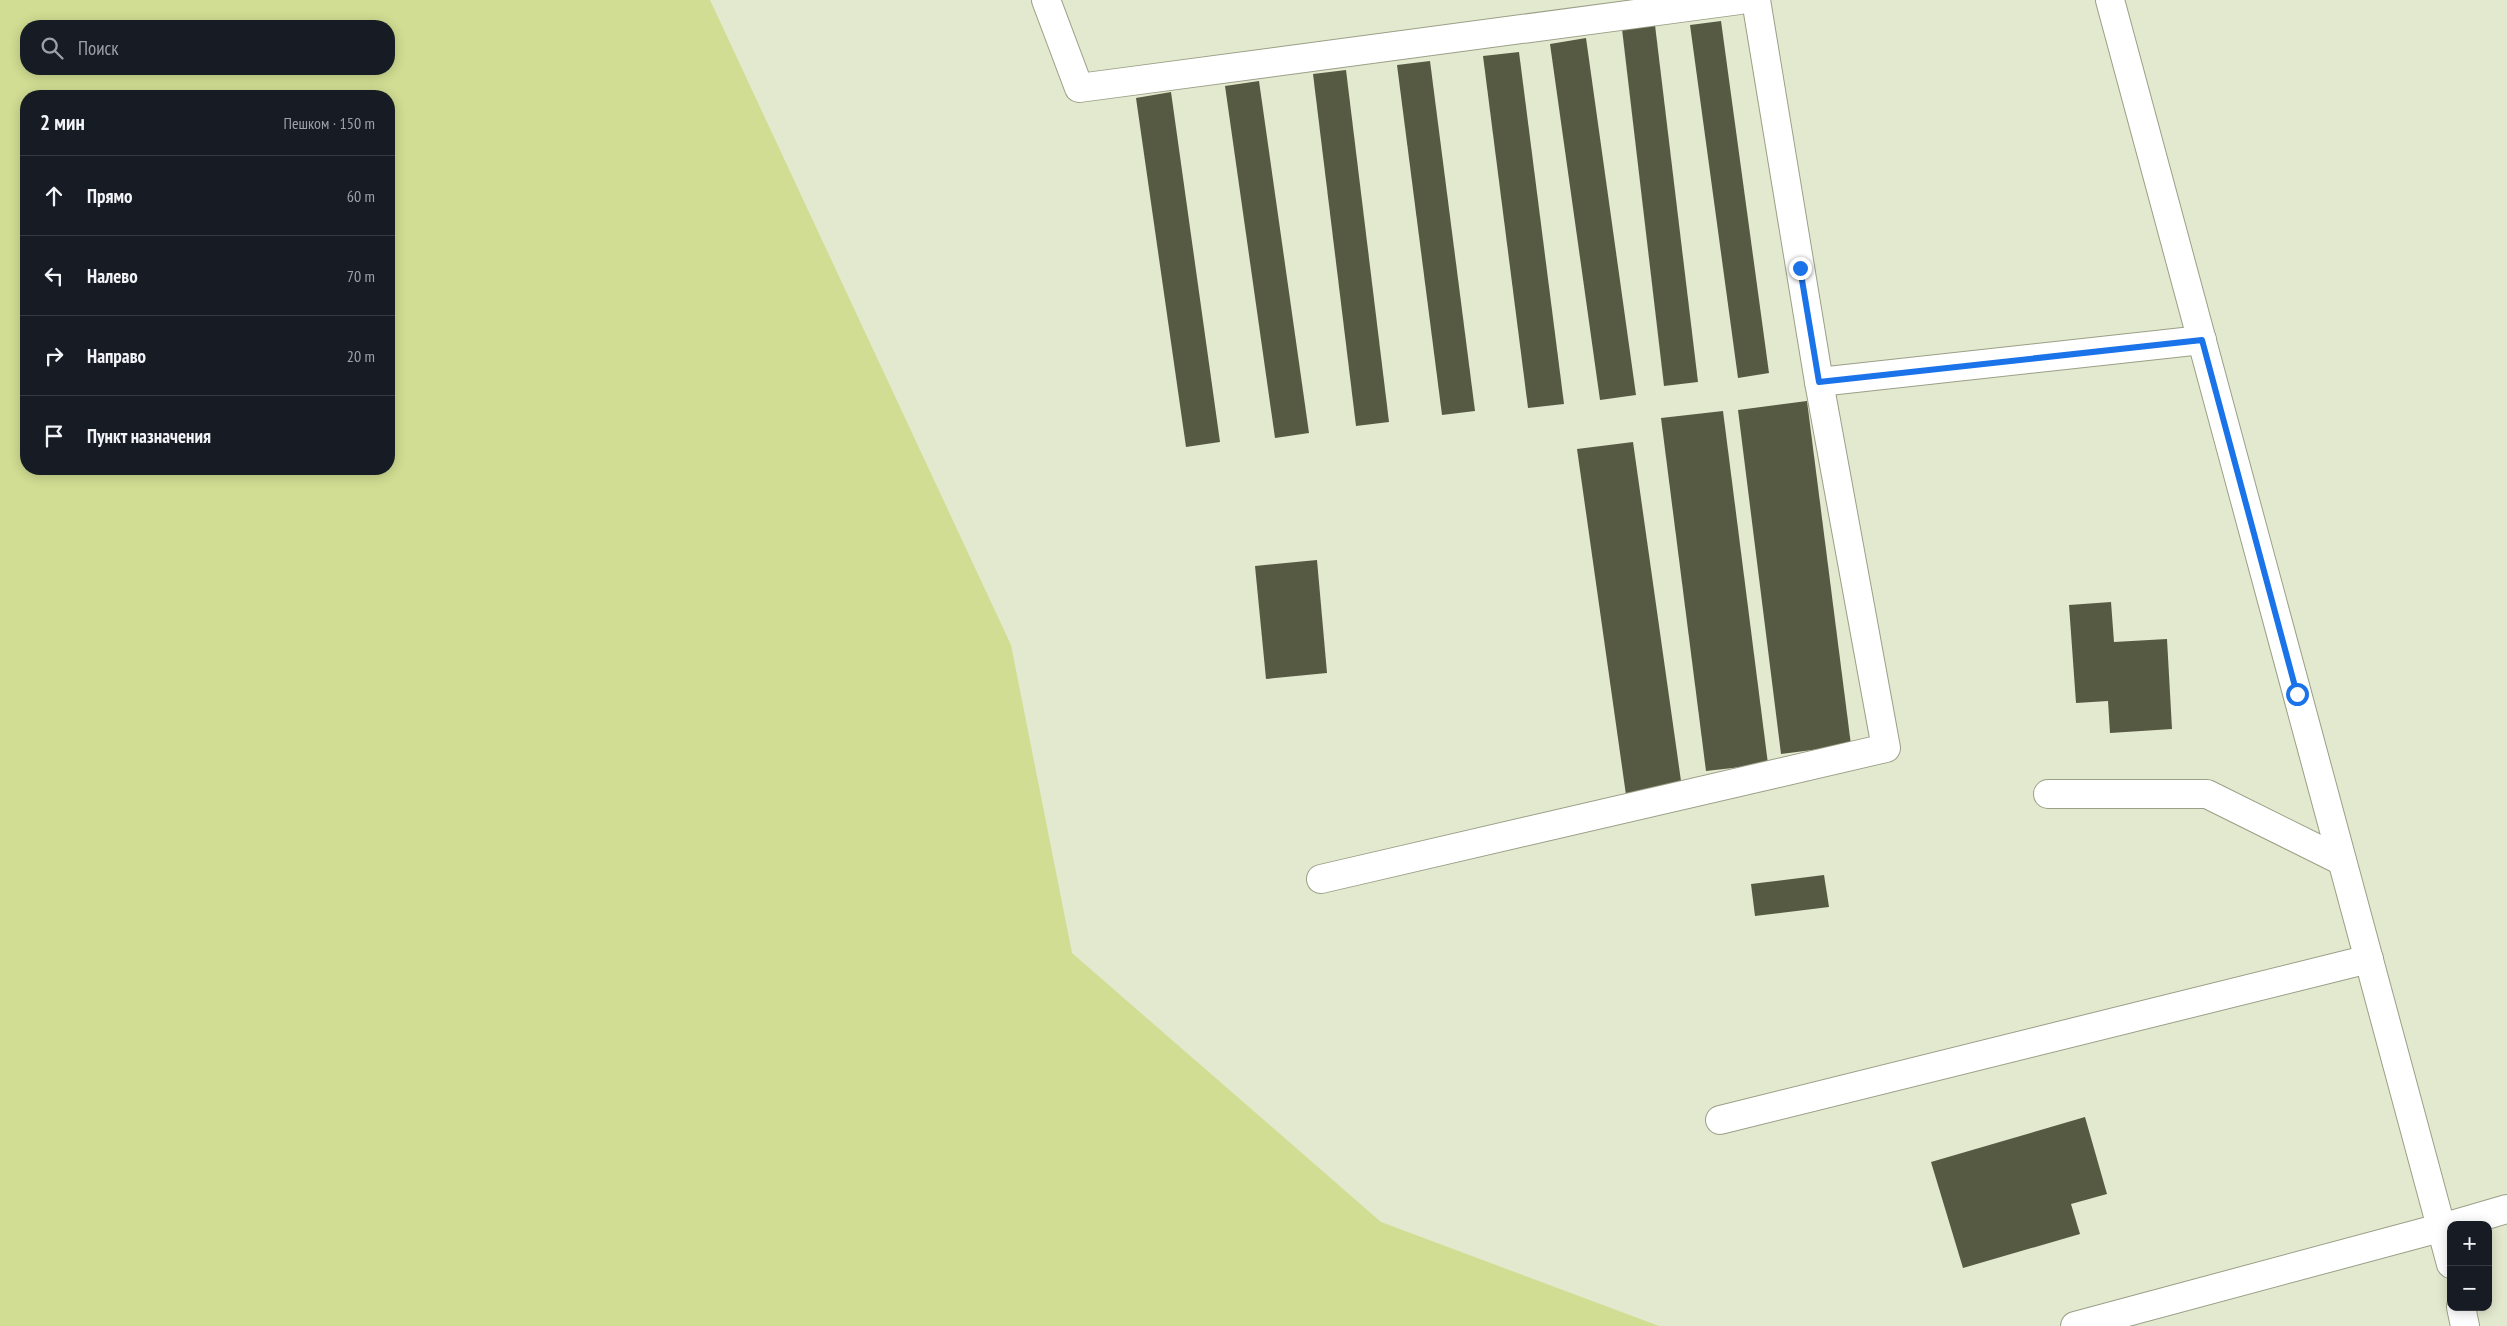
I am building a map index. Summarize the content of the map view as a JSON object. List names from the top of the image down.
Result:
{
  "page": {
    "search": "Поиск",
    "heading": ["2 мин", "Пешком · 150 m"],
    "list": [
      ["Прямо", "60 m"],
      ["Налево", "70 m"],
      ["Направо", "20 m"],
      "Пункт назначения"
    ],
    "map_buttons": ["+", "−"]
  }
}
